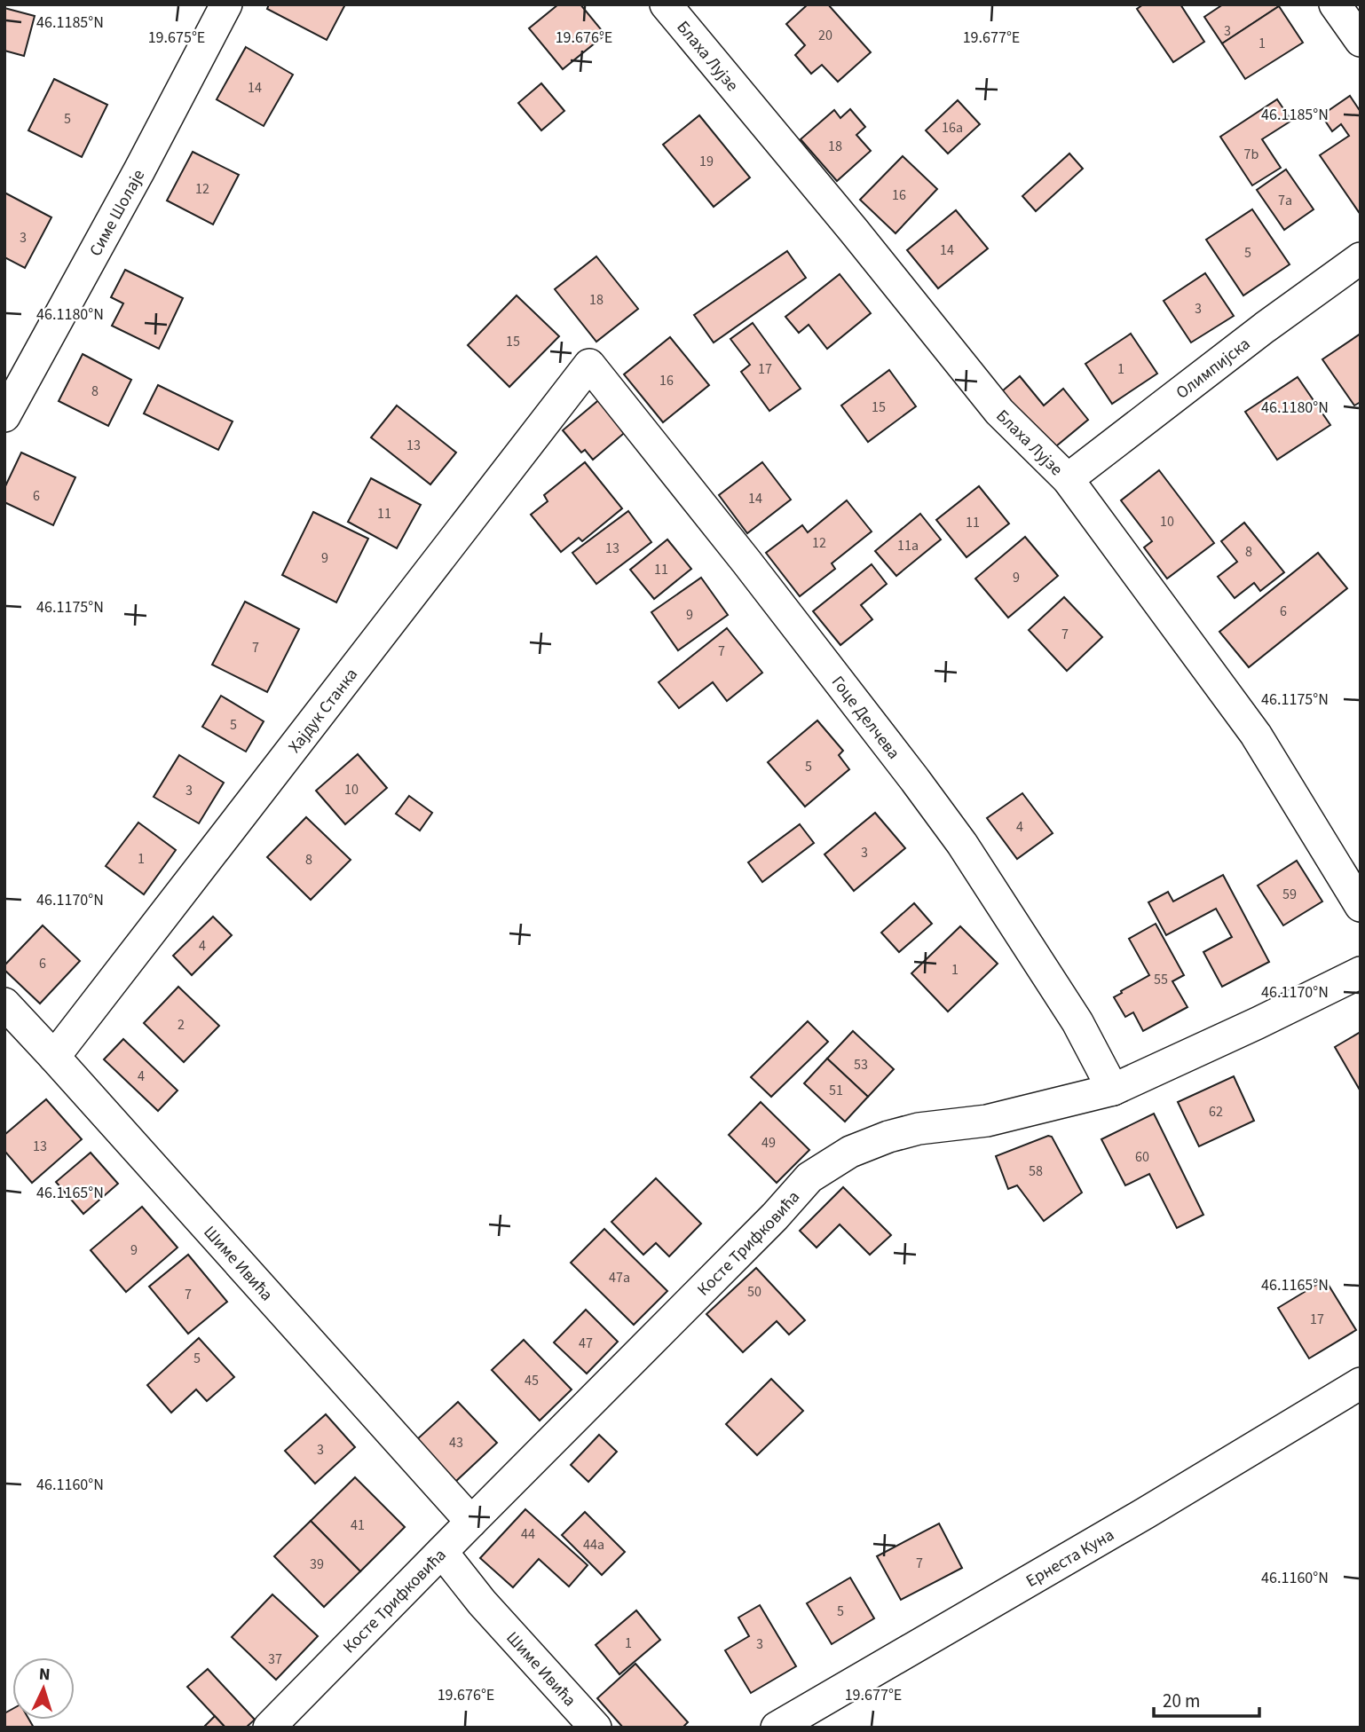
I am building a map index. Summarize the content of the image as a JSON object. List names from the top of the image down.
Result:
{
  "streets": {
    "street": [
      "Блаха Лујзе",
      "Симе Шолаје",
      "Олимпијска",
      "Хајдук Станка",
      "Гоце Делчева",
      "Косте Трифковића",
      "Шиме Ивића",
      "Ернеста Куна"
    ]
  },
  "crossings": [
    ["Блаха Лујзе", "Олимпијска"],
    ["Хајдук Станка", "Гоце Делчева"],
    ["Хајдук Станка", "Шиме Ивића"],
    ["Гоце Делчева", "Косте Трифковића"],
    ["Косте Трифковића", "Шиме Ивића"]
  ],
  "house_numbers": [
    "3",
    "20",
    "1",
    "14",
    "5",
    "16a",
    "18",
    "7b",
    "19",
    "12",
    "16",
    "7a",
    "3",
    "14",
    "5",
    "18",
    "3",
    "15",
    "17",
    "1",
    "16",
    "8",
    "15",
    "13",
    "6",
    "14",
    "11",
    "10",
    "11",
    "12",
    "11a",
    "13",
    "8",
    "9",
    "11",
    "9",
    "6",
    "9",
    "7",
    "7",
    "7",
    "5",
    "5",
    "10",
    "3",
    "4",
    "3",
    "1",
    "8",
    "59",
    "4",
    "6",
    "1",
    "55",
    "2",
    "53",
    "4",
    "51",
    "62",
    "49",
    "13",
    "60",
    "58",
    "9",
    "47a",
    "50",
    "7",
    "17",
    "47",
    "5",
    "45",
    "43",
    "3",
    "41",
    "44",
    "44a",
    "7",
    "39",
    "5",
    "1",
    "3",
    "37"
  ],
  "scale_bar": "20 m",
  "north": "top",
  "coordinates": [
    "46.1185°N",
    "19.675°E",
    "19.676°E",
    "19.677°E",
    "46.1180°N",
    "46.1175°N",
    "46.1170°N",
    "46.1165°N",
    "46.1160°N"
  ]
}
